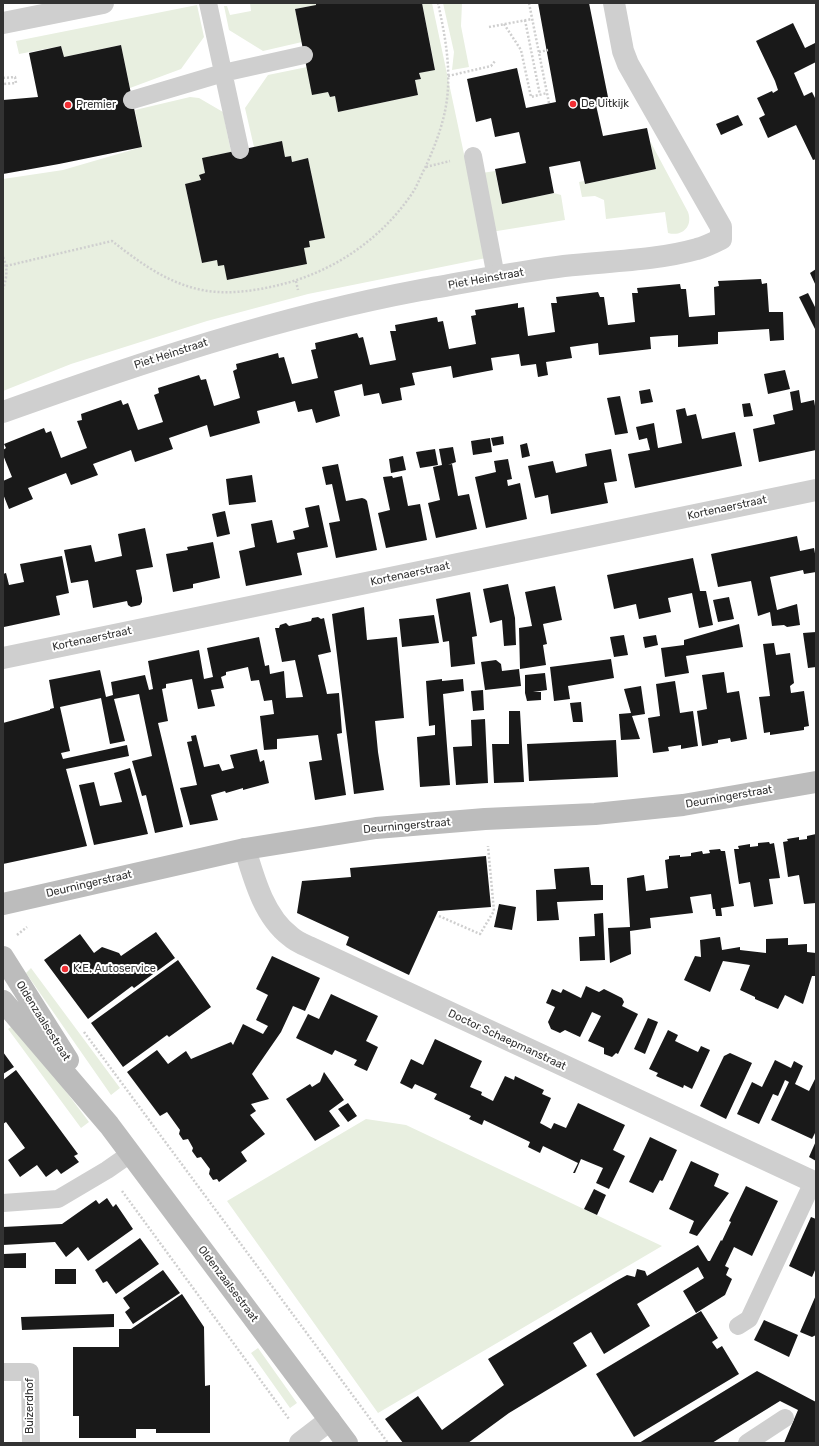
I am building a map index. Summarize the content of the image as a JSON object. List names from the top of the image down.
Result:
{
  "streets": {
    "main road": ["Deurningerstraat", "Oldenzaalsestraat"],
    "street": ["Piet Heinstraat", "Kortenaerstraat", "Doctor Schaepmanstraat"],
    "lane": ["Buizerdhof"]
  },
  "crossings": [
    ["Deurningerstraat", "Doctor Schaepmanstraat"]
  ],
  "places": ["De Uitkijk", "Premier", "K.E. Autoservice"]
}
